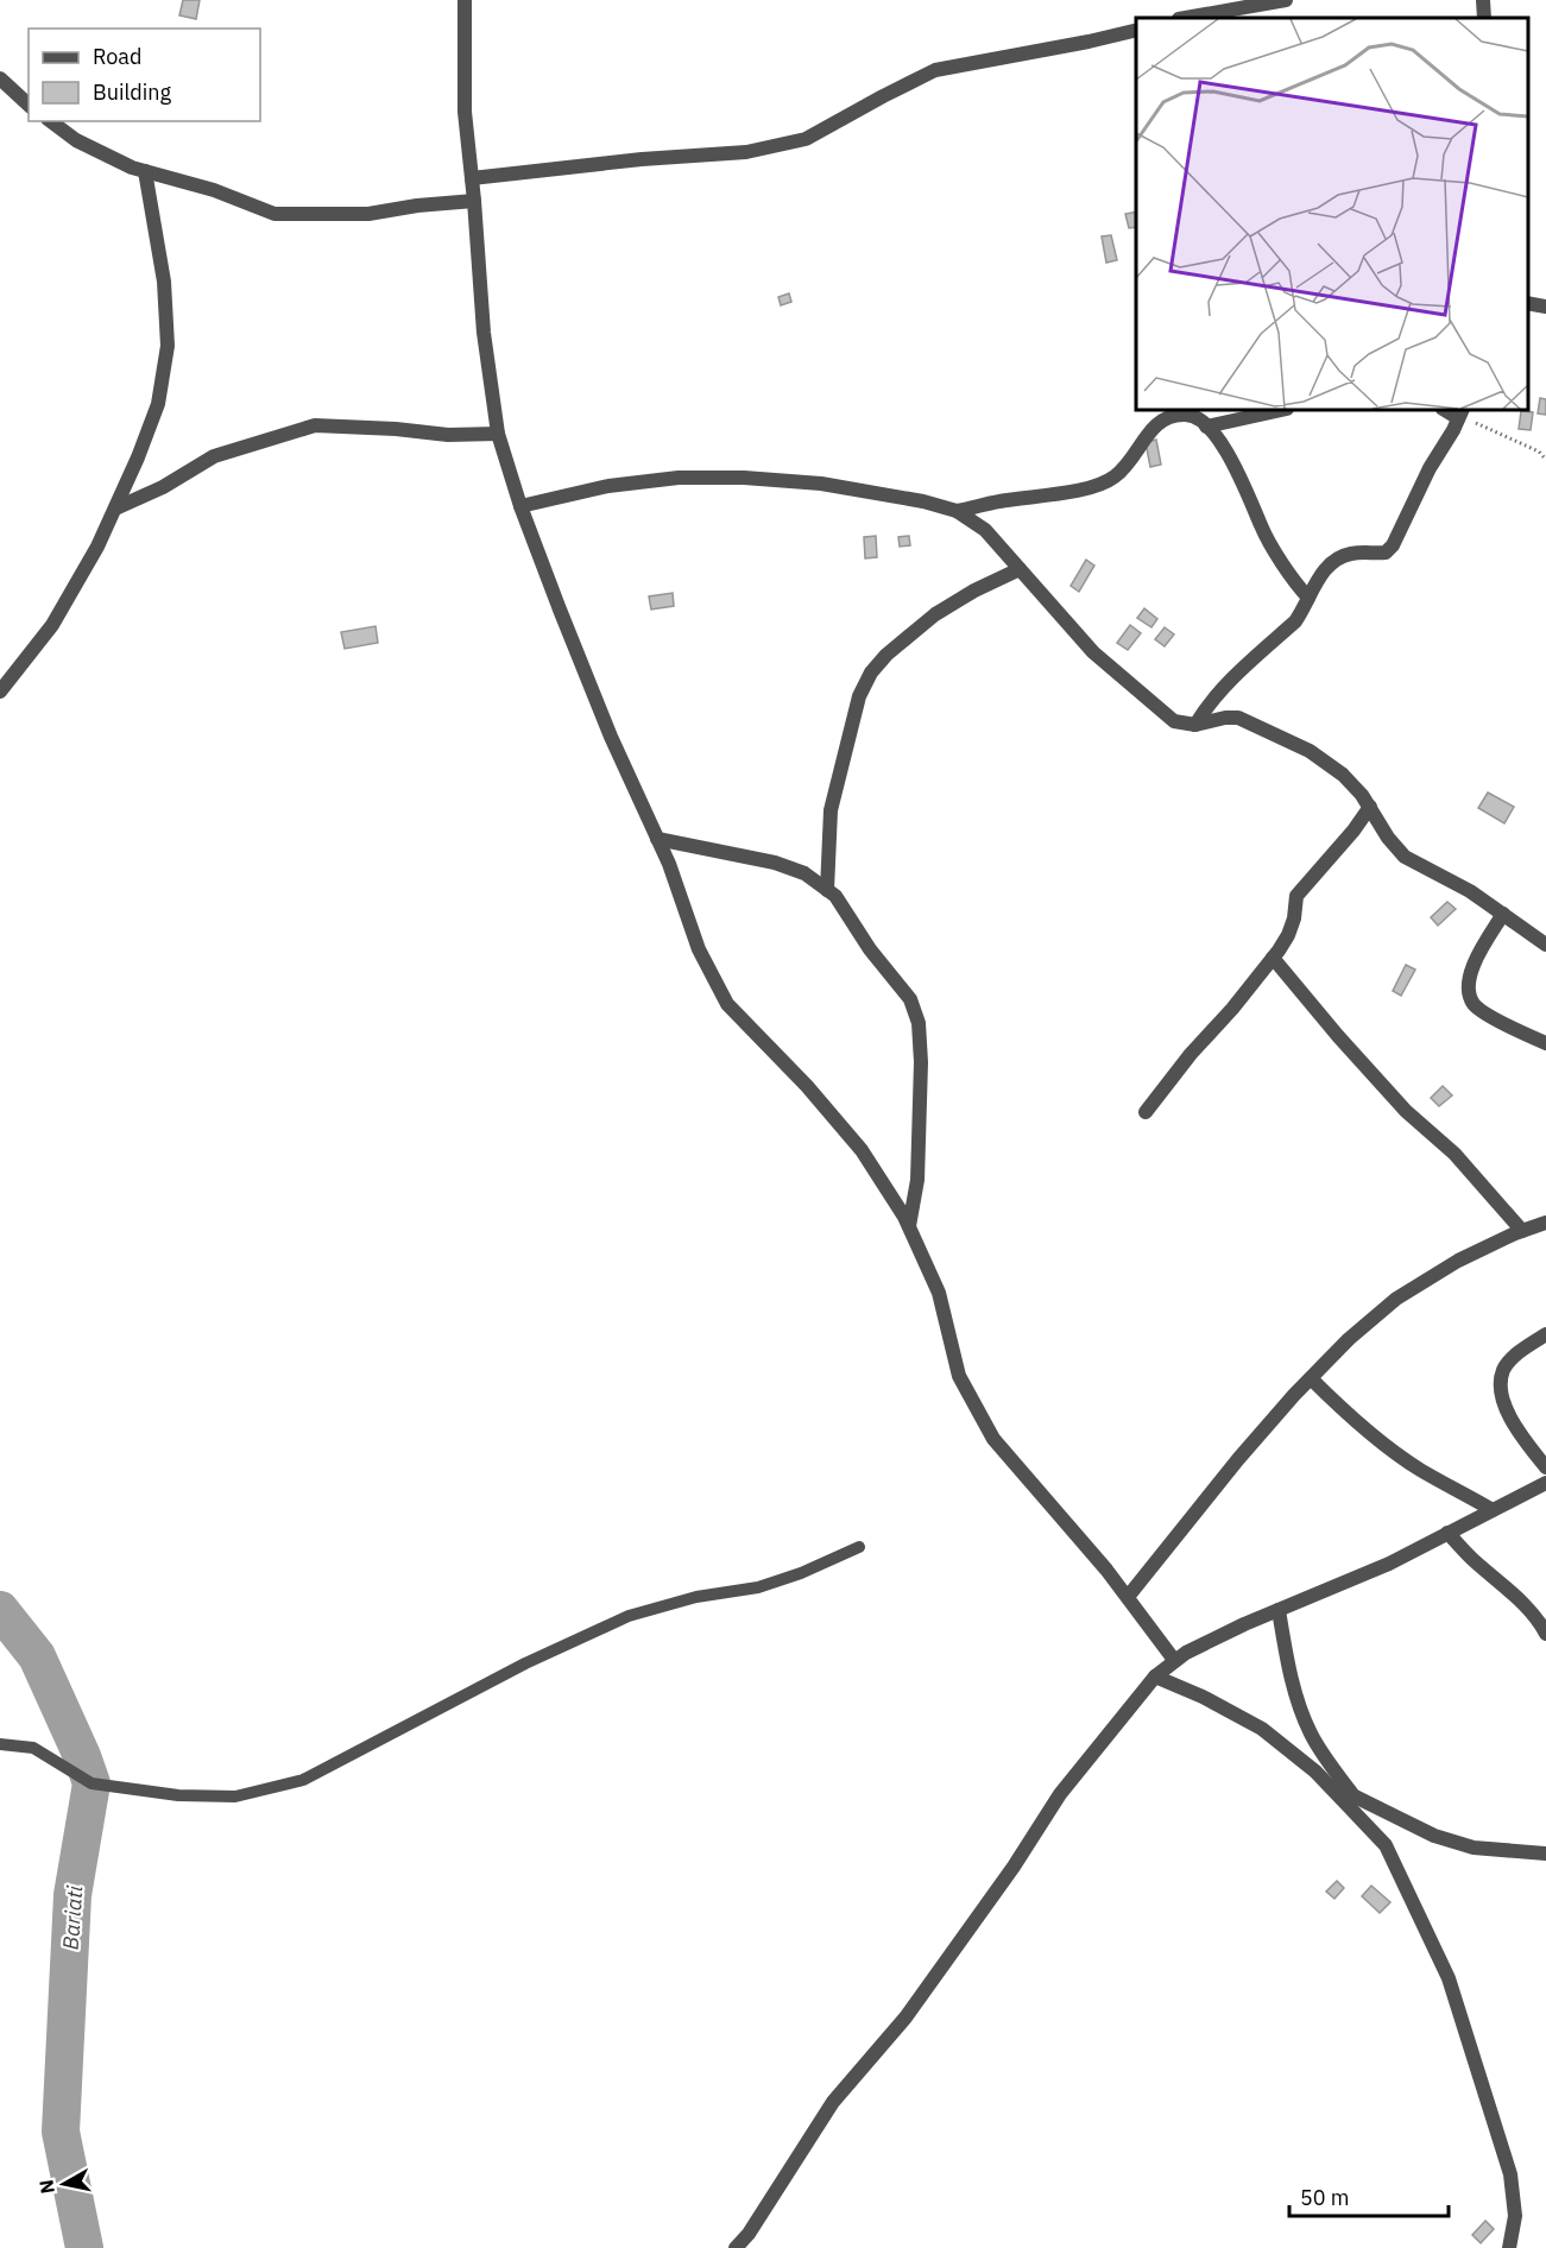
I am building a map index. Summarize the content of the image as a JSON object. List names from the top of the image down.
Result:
{
  "water": ["Bariati"],
  "legend": ["Road", "Building"],
  "scale_bar": "50 m",
  "north": "left"
}
